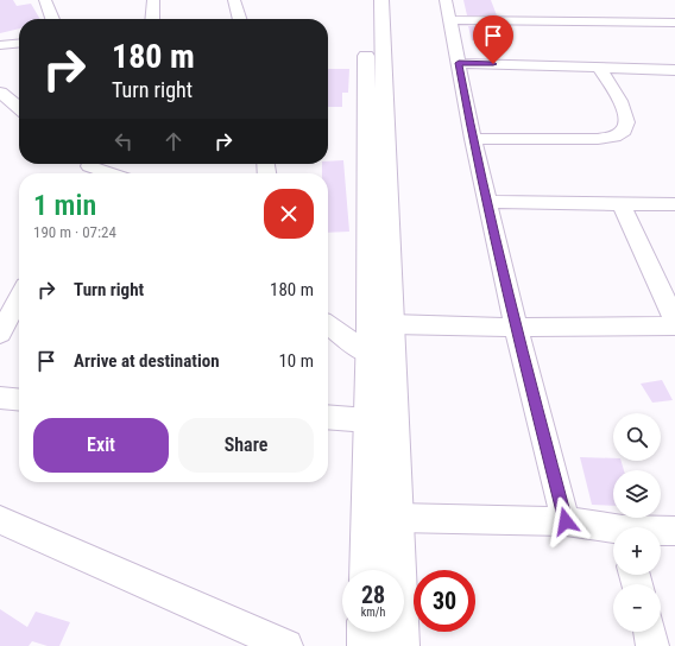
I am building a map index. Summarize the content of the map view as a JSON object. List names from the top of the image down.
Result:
{
  "page": {
    "turn": ["180 m", "Turn right"],
    "heading": ["1 min", "190 m · 07:24"],
    "list": [
      {
        "name": "Turn right",
        "value": "180 m"
      },
      {
        "name": "Arrive at destination",
        "value": "10 m"
      }
    ],
    "buttons": ["Exit", "Share"],
    "map_buttons": ["+", "−"],
    "speed": "28 km/h",
    "limit": "30"
  }
}
